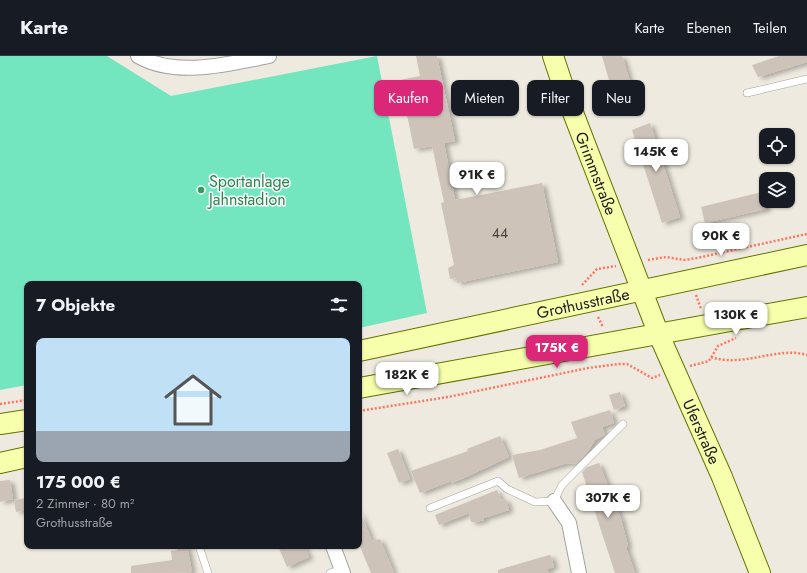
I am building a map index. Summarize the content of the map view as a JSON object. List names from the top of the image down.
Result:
{
  "streets": {
    "main road": ["Grimmstraße", "Grothusstraße", "Uferstraße"]
  },
  "crossings": [
    ["Grimmstraße", "Grothusstraße"],
    ["Grimmstraße", "Uferstraße"],
    ["Grothusstraße", "Uferstraße"]
  ],
  "places": ["Sportanlage Jahnstadion"],
  "house_numbers": ["44"],
  "page": {
    "header": "Karte",
    "nav": ["Karte", "Ebenen", "Teilen"],
    "chip": [
      "Kaufen",
      "Mieten",
      "Filter",
      "Neu"
    ],
    "price": [
      "145K €",
      "91K €",
      "90K €",
      "130K €",
      "175K €",
      "182K €",
      "307K €"
    ],
    "heading": "7 Objekte",
    "list": [
      {
        "name": "175 000 €",
        "note": "2 Zimmer · 80 m² · Grothusstraße"
      }
    ]
  }
}
